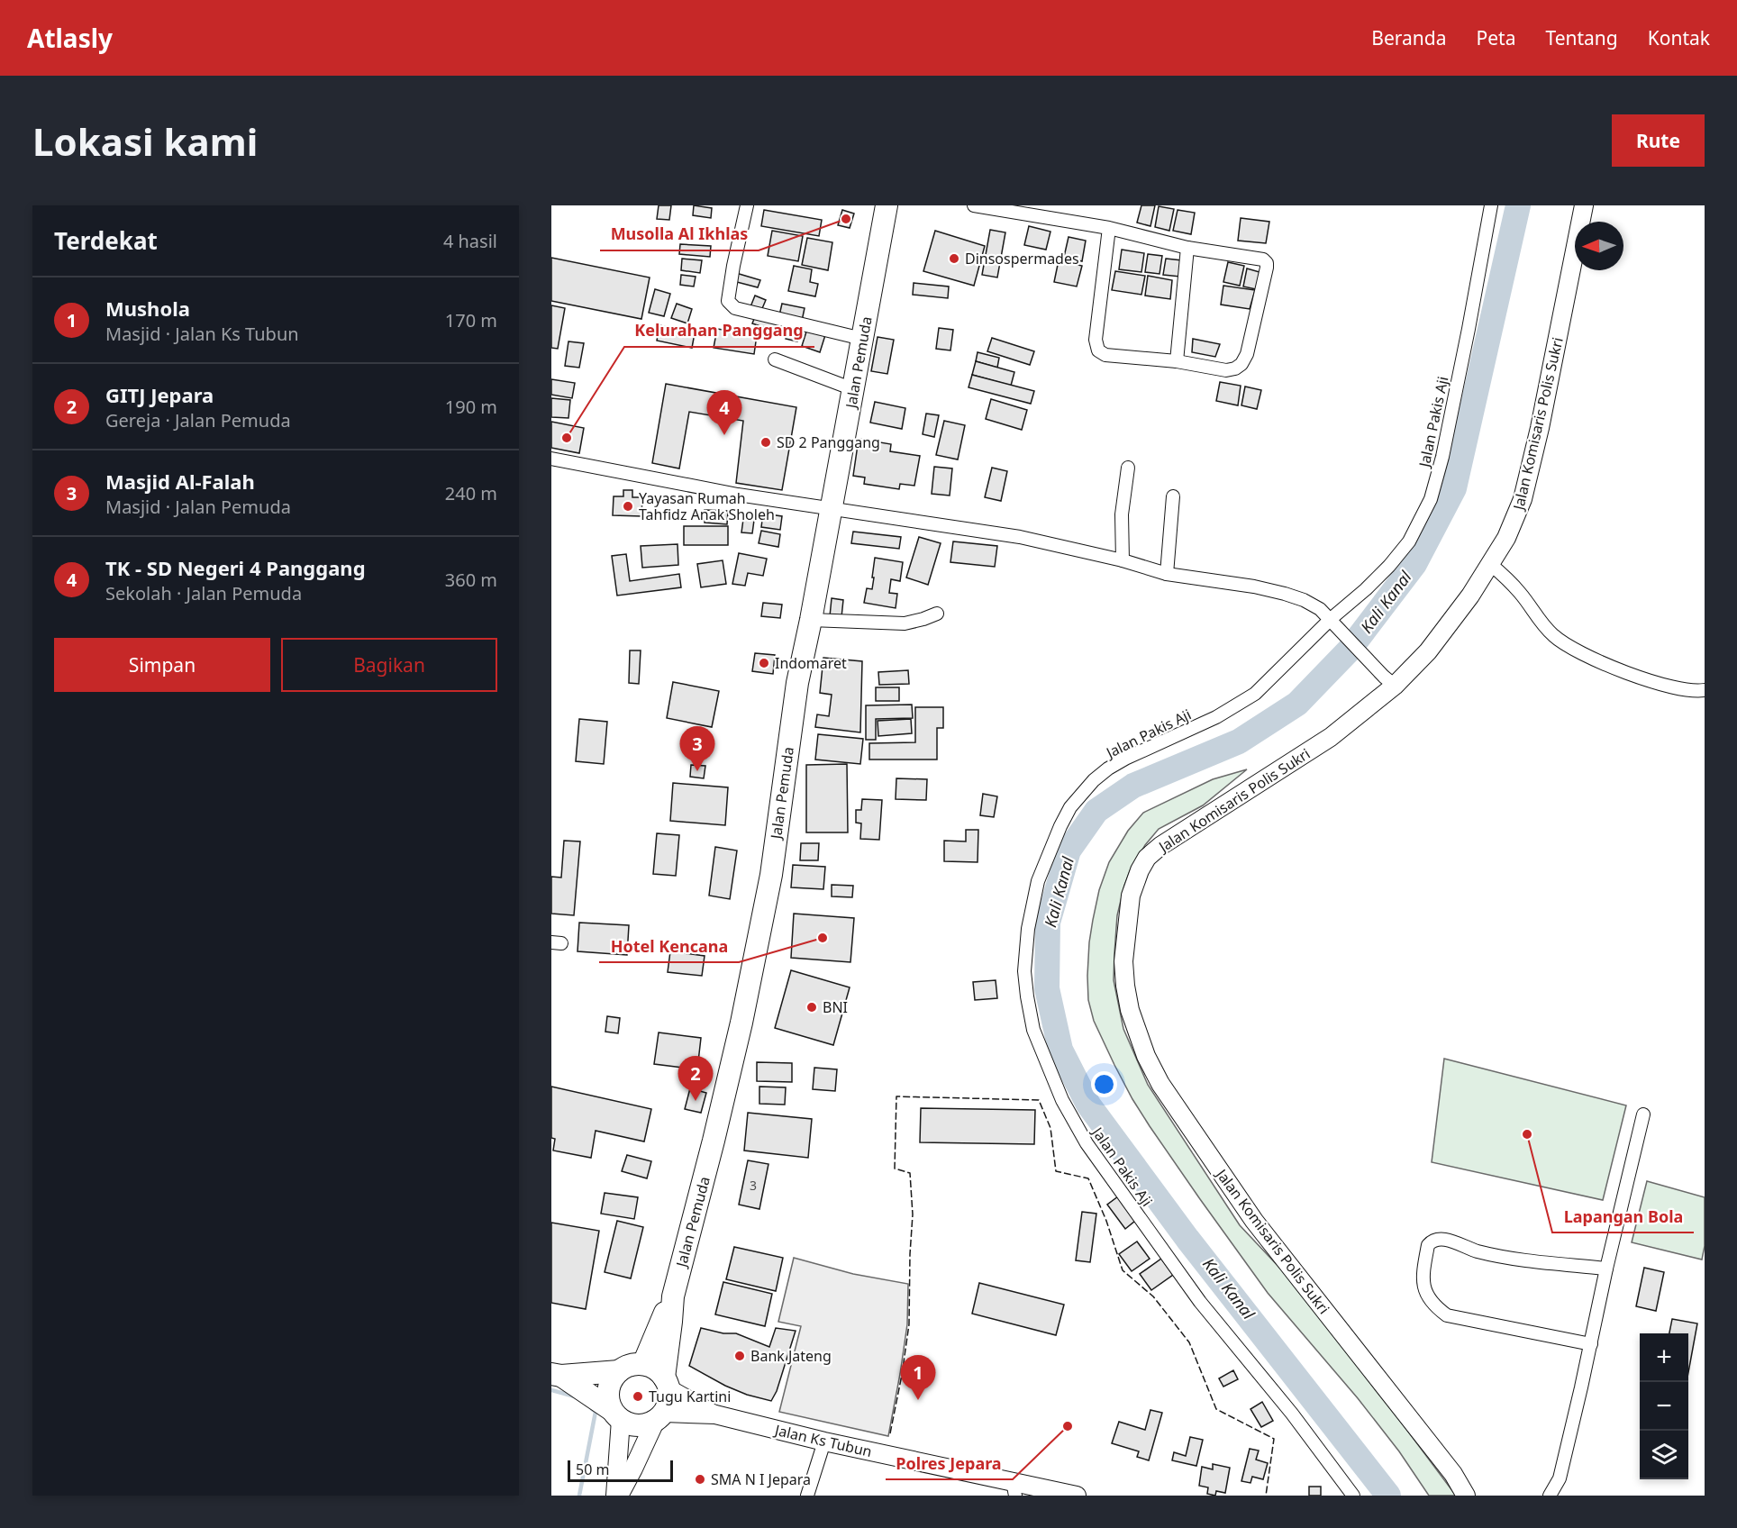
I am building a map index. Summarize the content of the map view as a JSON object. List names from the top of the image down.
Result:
{
  "streets": {
    "highway": ["Jalan Pemuda"],
    "main road": ["Jalan Komisaris Polis Sukri", "Jalan Ks Tubun"],
    "street": ["Jalan Pakis Aji"]
  },
  "crossings": [
    ["Jalan Pemuda", "Jalan Ks Tubun"]
  ],
  "water": ["Kali Kanal"],
  "places": [
    "Musolla Al Ikhlas",
    "Dinsospermades",
    "Kelurahan Panggang",
    "SD 2 Panggang",
    "Yayasan Rumah Tahfidz Anak Sholeh",
    "Indomaret",
    "Hotel Kencana",
    "BNI",
    "Lapangan Bola",
    "Bank Jateng",
    "Tugu Kartini",
    "Polres Jepara",
    "SMA N I Jepara"
  ],
  "house_numbers": ["3"],
  "scale_bar": "50 m",
  "north": "left",
  "page": {
    "header": "Atlasly",
    "nav": [
      "Beranda",
      "Peta",
      "Tentang",
      "Kontak"
    ],
    "buttons": [
      "Rute",
      ["Simpan", "Bagikan"]
    ],
    "title": "Lokasi kami",
    "heading": ["Terdekat", "4 hasil"],
    "list": [
      {
        "mark": "1",
        "name": "Mushola",
        "note": "Masjid · Jalan Ks Tubun",
        "value": "170 m"
      },
      {
        "mark": "2",
        "name": "GITJ Jepara",
        "note": "Gereja · Jalan Pemuda",
        "value": "190 m"
      },
      {
        "mark": "3",
        "name": "Masjid Al-Falah",
        "note": "Masjid · Jalan Pemuda",
        "value": "240 m"
      },
      {
        "mark": "4",
        "name": "TK - SD Negeri 4 Panggang",
        "note": "Sekolah · Jalan Pemuda",
        "value": "360 m"
      }
    ],
    "pins": [
      "4",
      "3",
      "2",
      "1"
    ],
    "map_buttons": ["+", "−"],
    "scale": "50 m"
  }
}
